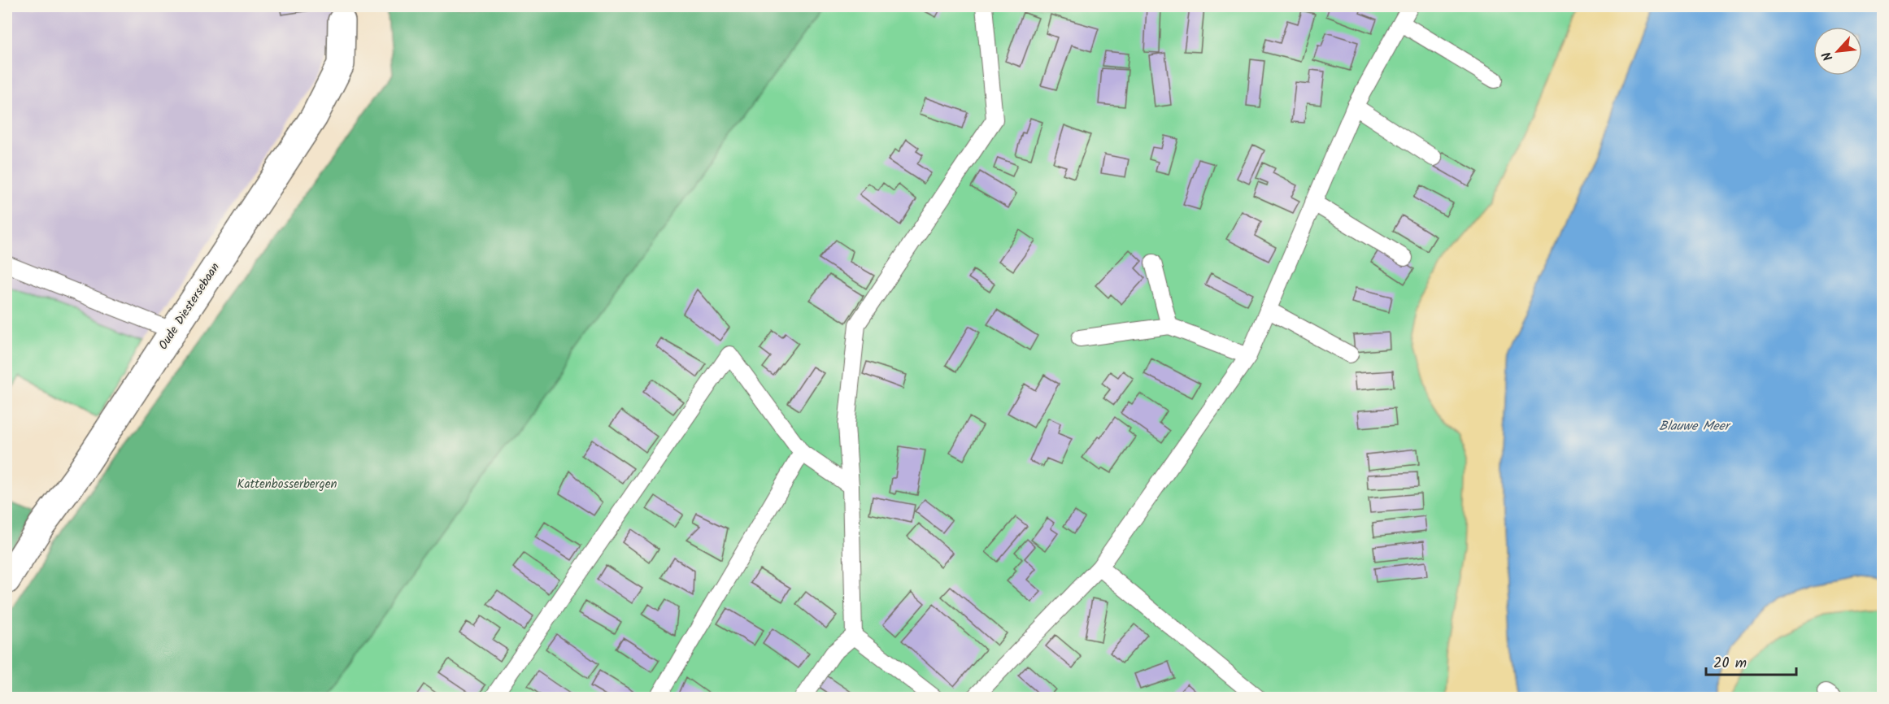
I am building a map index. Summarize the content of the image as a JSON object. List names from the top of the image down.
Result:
{
  "streets": {
    "street": ["Oude Diestersebaan"]
  },
  "water": ["Blauwe Meer"],
  "parks": ["Kattenbosserbergen"],
  "scale_bar": "20 m",
  "north": "bottom left"
}
